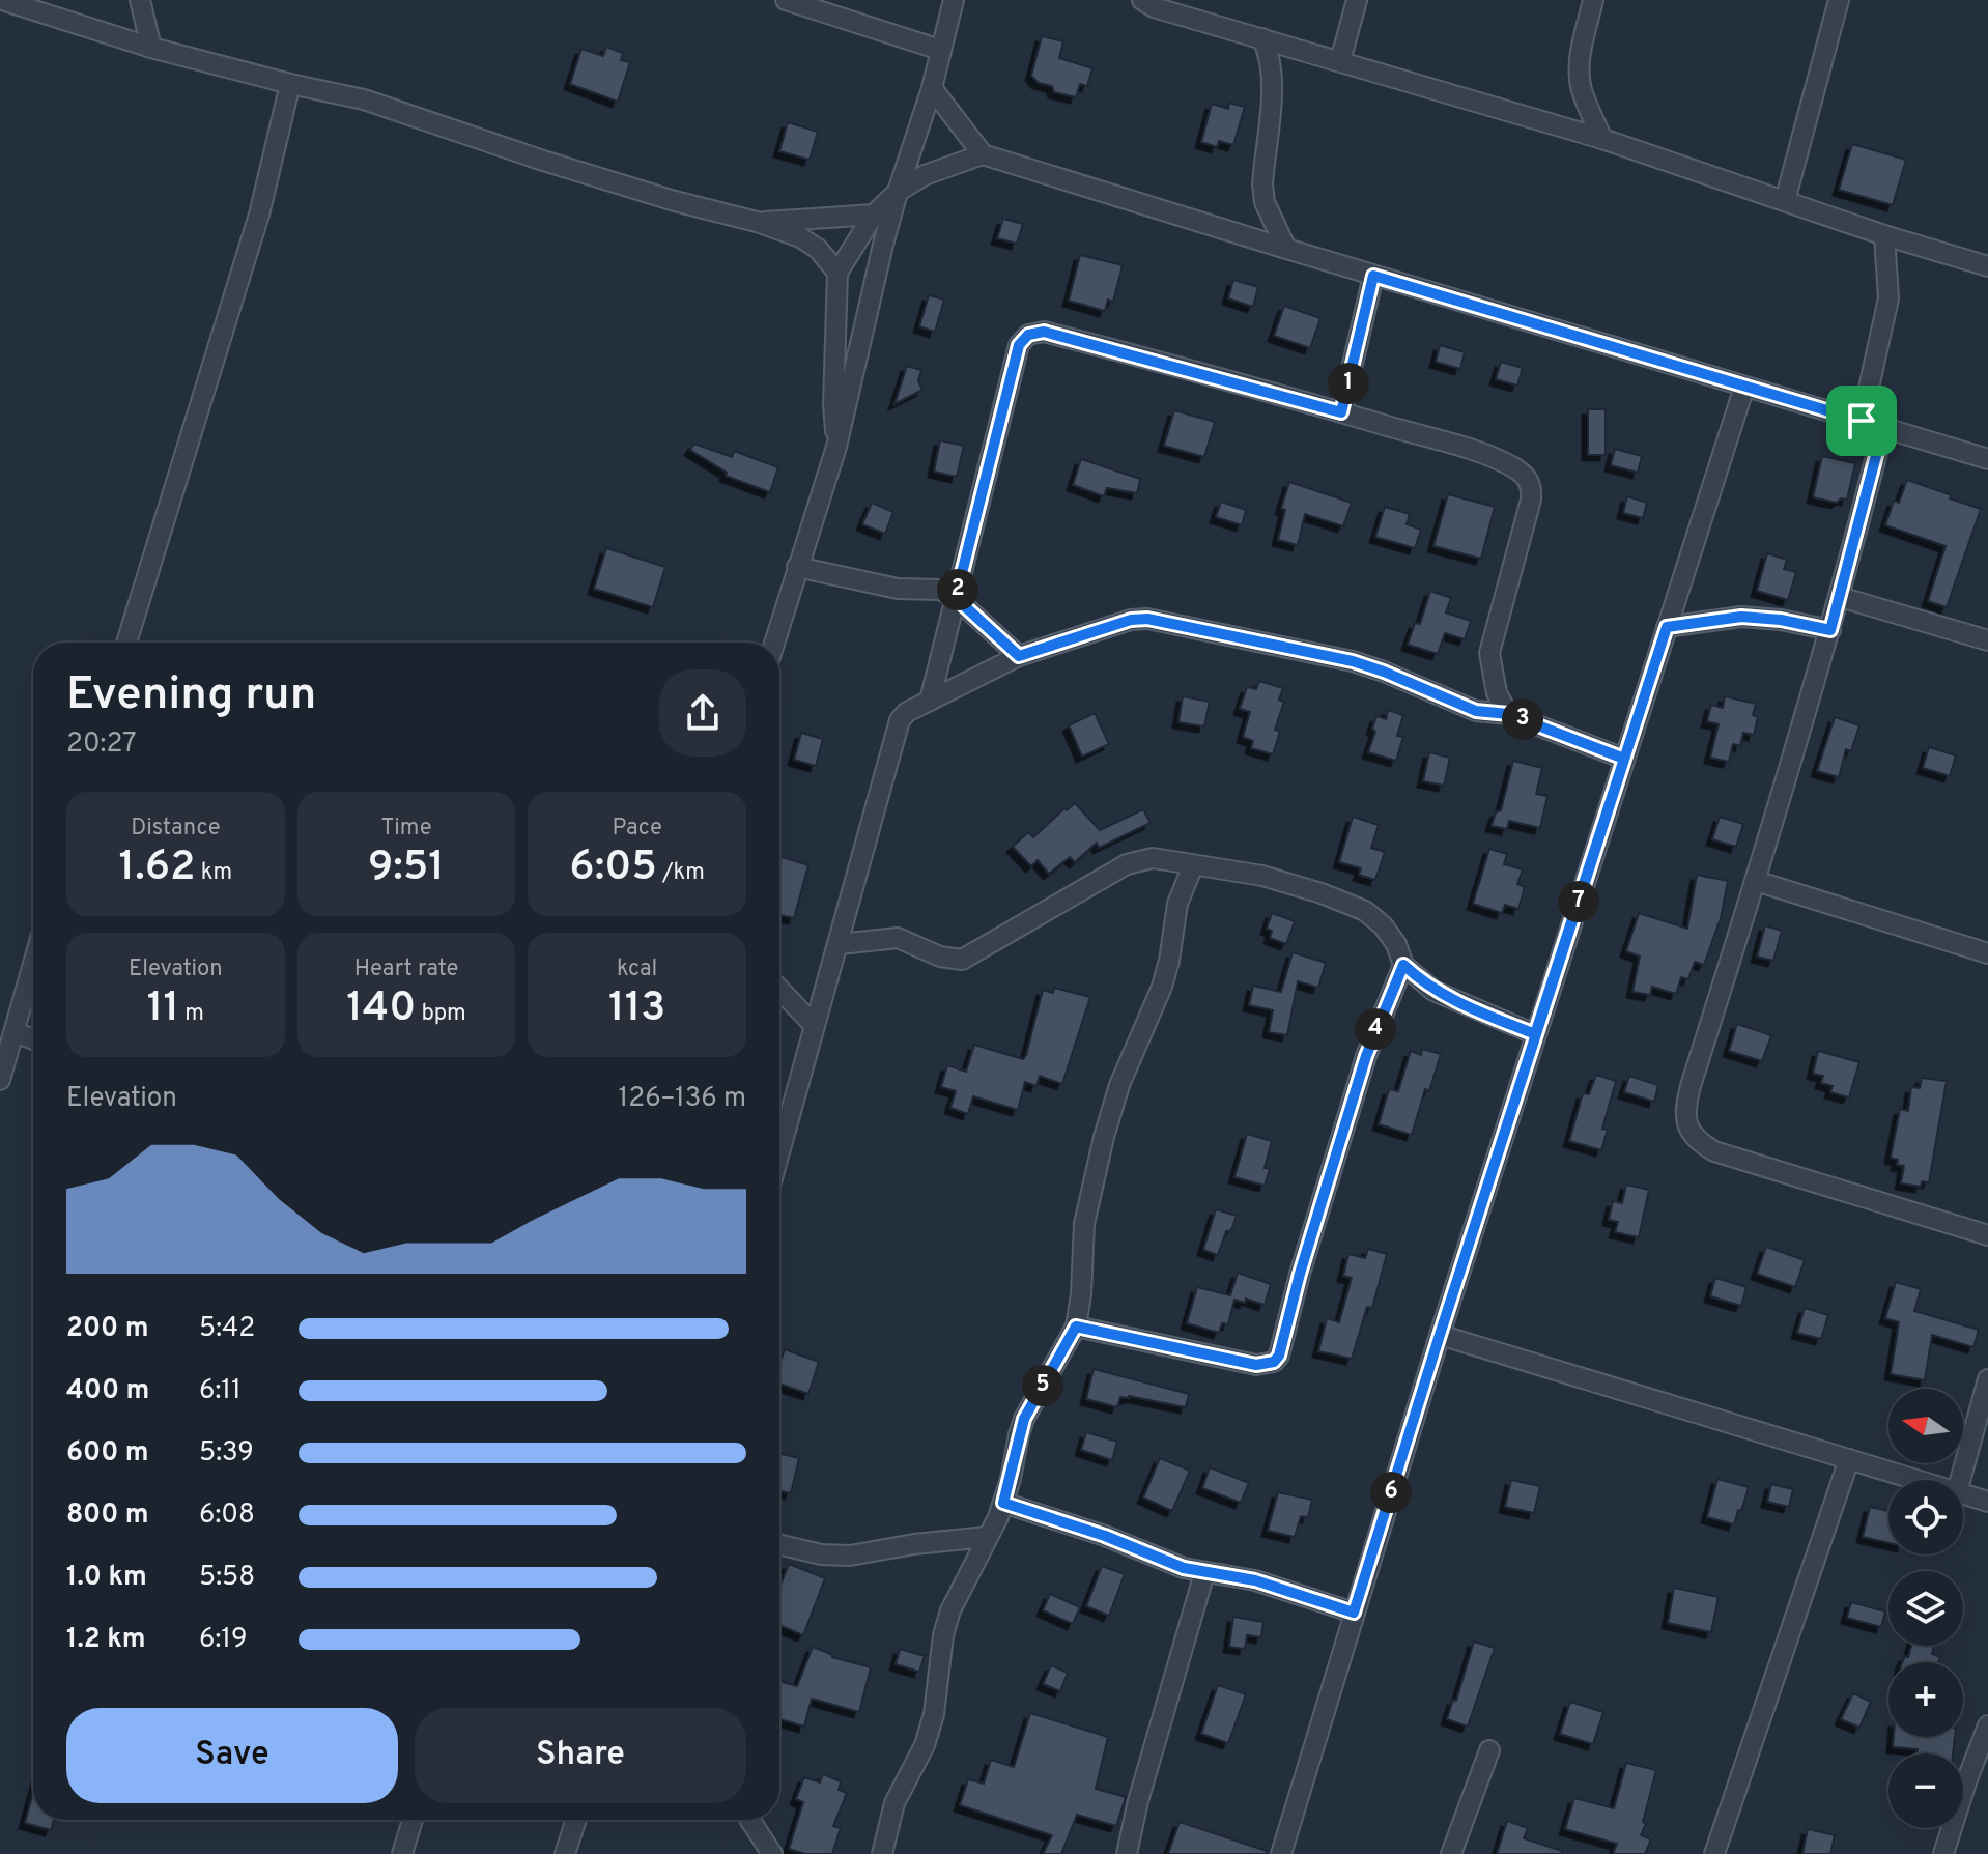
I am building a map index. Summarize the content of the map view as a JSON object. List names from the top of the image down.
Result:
{
  "north": "left",
  "page": {
    "pins": [
      "1",
      "2",
      "3",
      "7",
      "4",
      "5",
      "6"
    ],
    "heading": ["Evening run", "20:27"],
    "stats": [
      ["Distance", "1.62 km"],
      ["Time", "9:51"],
      ["Pace", "6:05 /km"],
      ["Elevation", "11 m"],
      ["Heart rate", "140 bpm"],
      ["kcal", "113"]
    ],
    "chart": ["Elevation", "126–136 m"],
    "list": [
      {
        "name": "200 m",
        "note": "5:42"
      },
      {
        "name": "400 m",
        "note": "6:11"
      },
      {
        "name": "600 m",
        "note": "5:39"
      },
      {
        "name": "800 m",
        "note": "6:08"
      },
      {
        "name": "1.0 km",
        "note": "5:58"
      },
      {
        "name": "1.2 km",
        "note": "6:19"
      }
    ],
    "map_buttons": ["+", "−"],
    "buttons": ["Save", "Share"]
  }
}
